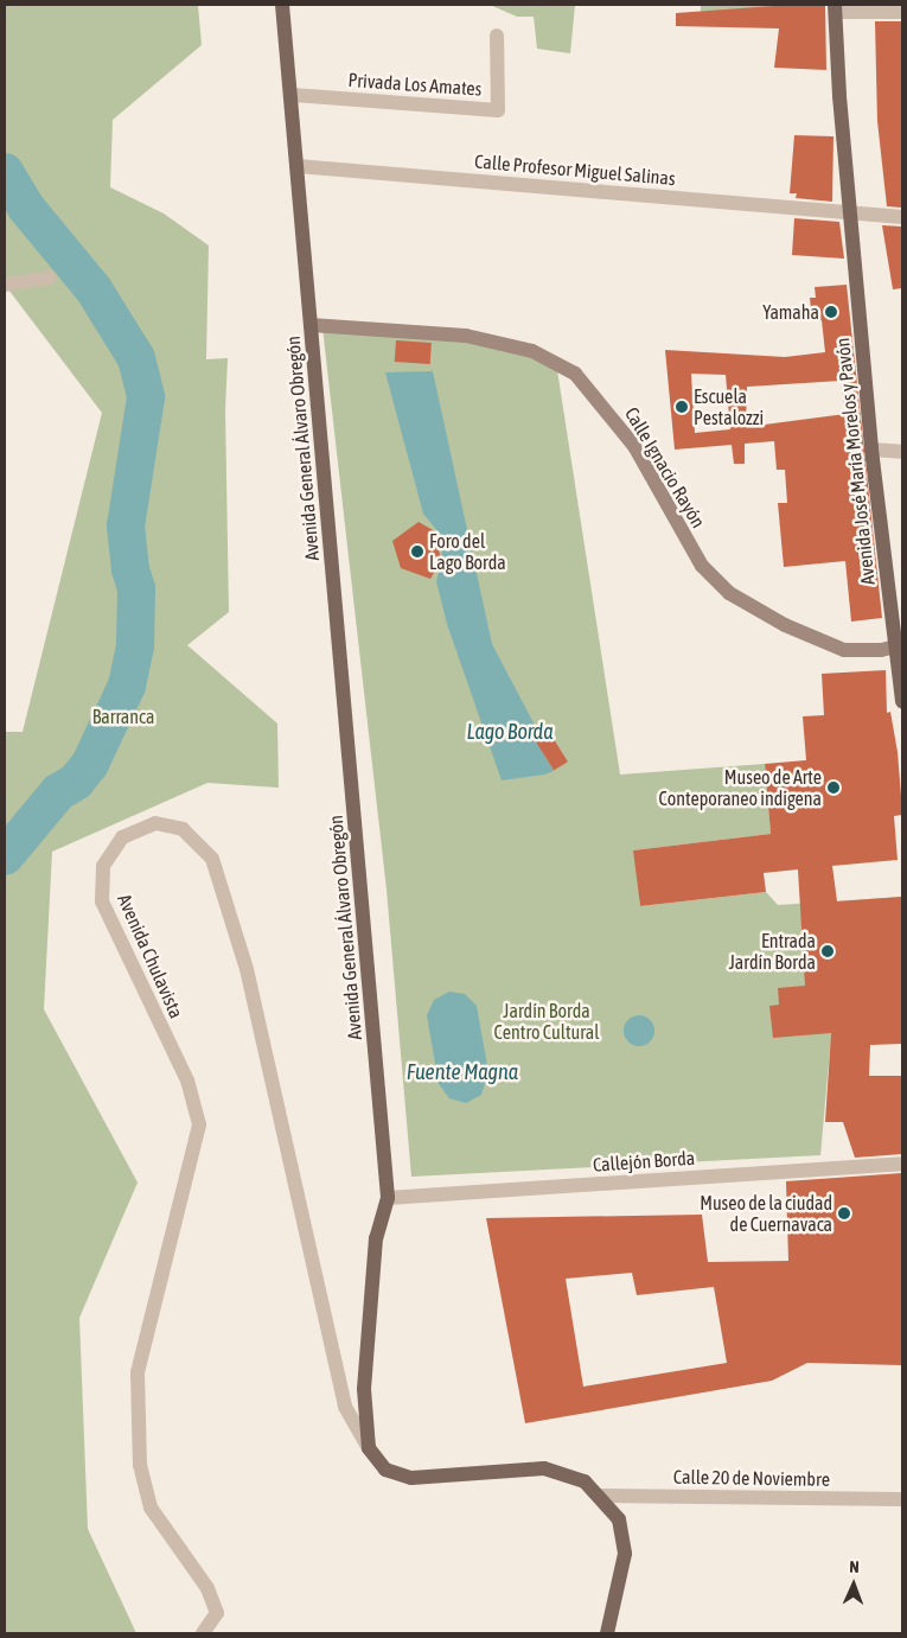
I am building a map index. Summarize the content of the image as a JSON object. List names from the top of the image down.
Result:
{
  "streets": {
    "main road": ["Avenida General Álvaro Obregón", "Avenida José María Morelos y Pavón"],
    "street": [
      "Privada Los Amates",
      "Calle Profesor Miguel Salinas",
      "Calle Ignacio Rayón",
      "Avenida Chulavista",
      "Callejón Borda",
      "Calle 20 de Noviembre"
    ]
  },
  "crossings": [
    ["Privada Los Amates", "Avenida General Álvaro Obregón"],
    ["Calle Profesor Miguel Salinas", "Avenida General Álvaro Obregón"],
    ["Calle Profesor Miguel Salinas", "Avenida José María Morelos y Pavón"],
    ["Avenida General Álvaro Obregón", "Calle Ignacio Rayón"],
    ["Avenida General Álvaro Obregón", "Avenida Chulavista"],
    ["Avenida General Álvaro Obregón", "Callejón Borda"],
    ["Avenida José María Morelos y Pavón", "Calle Ignacio Rayón"]
  ],
  "water": ["Lago Borda", "Fuente Magna"],
  "parks": ["Barranca", "Jardín Borda Centro Cultural"],
  "places": [
    "Yamaha",
    "Escuela Pestalozzi",
    "Foro del Lago Borda",
    "Museo de Arte Conteporaneo indigena",
    "Entrada Jardín Borda",
    "Museo de la ciudad de Cuernavaca"
  ],
  "north": "top"
}
